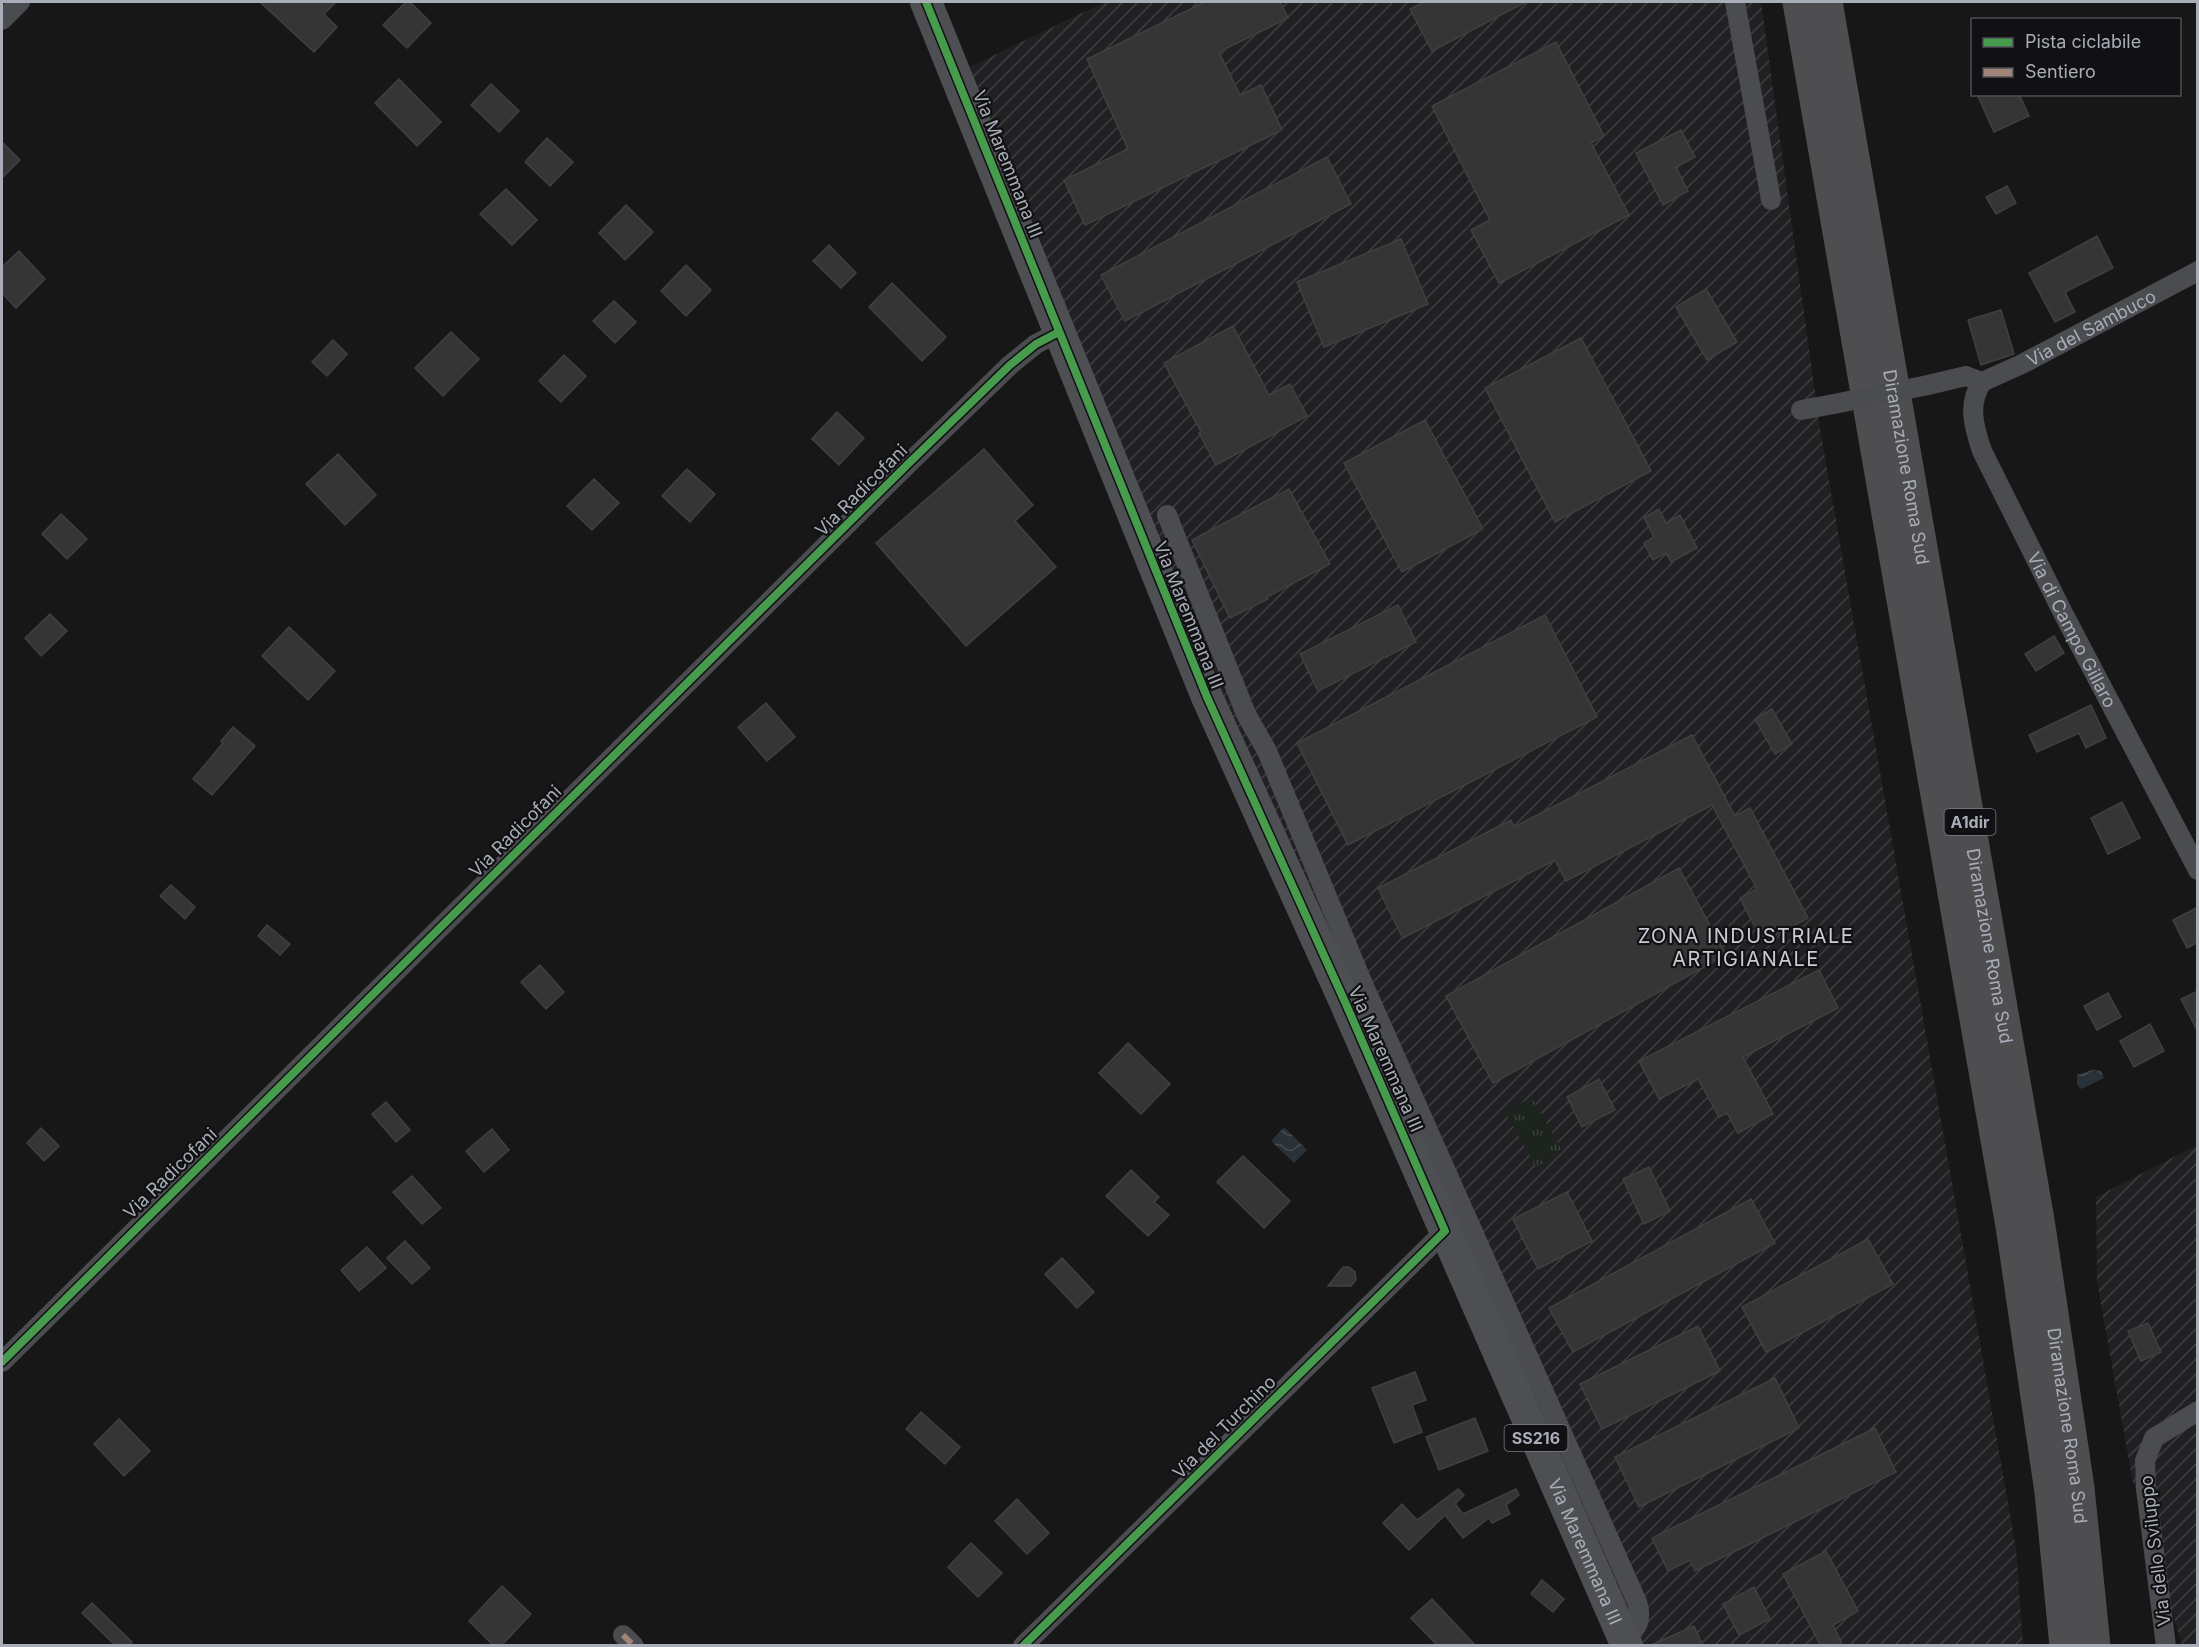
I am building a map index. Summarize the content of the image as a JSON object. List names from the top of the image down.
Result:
{
  "streets": {
    "highway": ["Diramazione Roma Sud", "A1dir"],
    "main road": ["Via Maremmana III", "SS216"],
    "street": [
      "Via del Sambuco",
      "Via Radicofani",
      "Via di Campo Gillaro",
      "Via del Turchino",
      "Via dello Sviluppo"
    ]
  },
  "crossings": [
    ["Via Maremmana III", "Via Radicofani"],
    ["Via Maremmana III", "Via del Turchino"],
    ["Via del Sambuco", "Via di Campo Gillaro"]
  ],
  "districts": ["ZONA INDUSTRIALE ARTIGIANALE"],
  "legend": ["Pista ciclabile", "Sentiero"]
}
